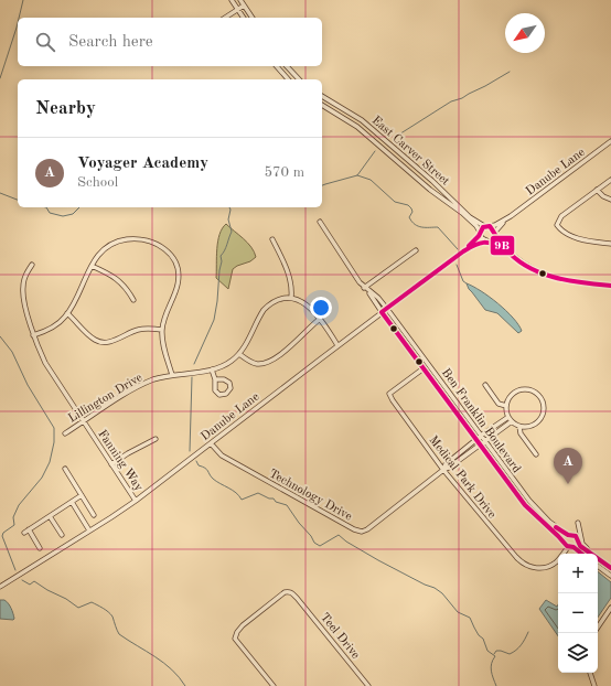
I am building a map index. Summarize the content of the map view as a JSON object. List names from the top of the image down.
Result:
{
  "streets": {
    "street": [
      "East Carver Street",
      "Danube Lane",
      "Lillington Drive",
      "Ben Franklin Boulevard",
      "Fanning Way",
      "Medical Park Drive",
      "Technology Drive",
      "Teel Drive"
    ]
  },
  "crossings": [
    ["East Carver Street", "Danube Lane"],
    ["Danube Lane", "Ben Franklin Boulevard"],
    ["Danube Lane", "Fanning Way"],
    ["Danube Lane", "Technology Drive"],
    ["Lillington Drive", "Fanning Way"],
    ["Ben Franklin Boulevard", "Medical Park Drive"],
    ["Ben Franklin Boulevard", "Technology Drive"],
    ["Medical Park Drive", "Technology Drive"]
  ],
  "lines": ["transit line 9B"],
  "north": "bottom left",
  "page": {
    "search": "Search here",
    "heading": "Nearby",
    "list": [
      {
        "mark": "A",
        "name": "Voyager Academy",
        "note": "School",
        "value": "570 m"
      }
    ],
    "pins": "A",
    "map_buttons": ["+", "−"]
  }
}
